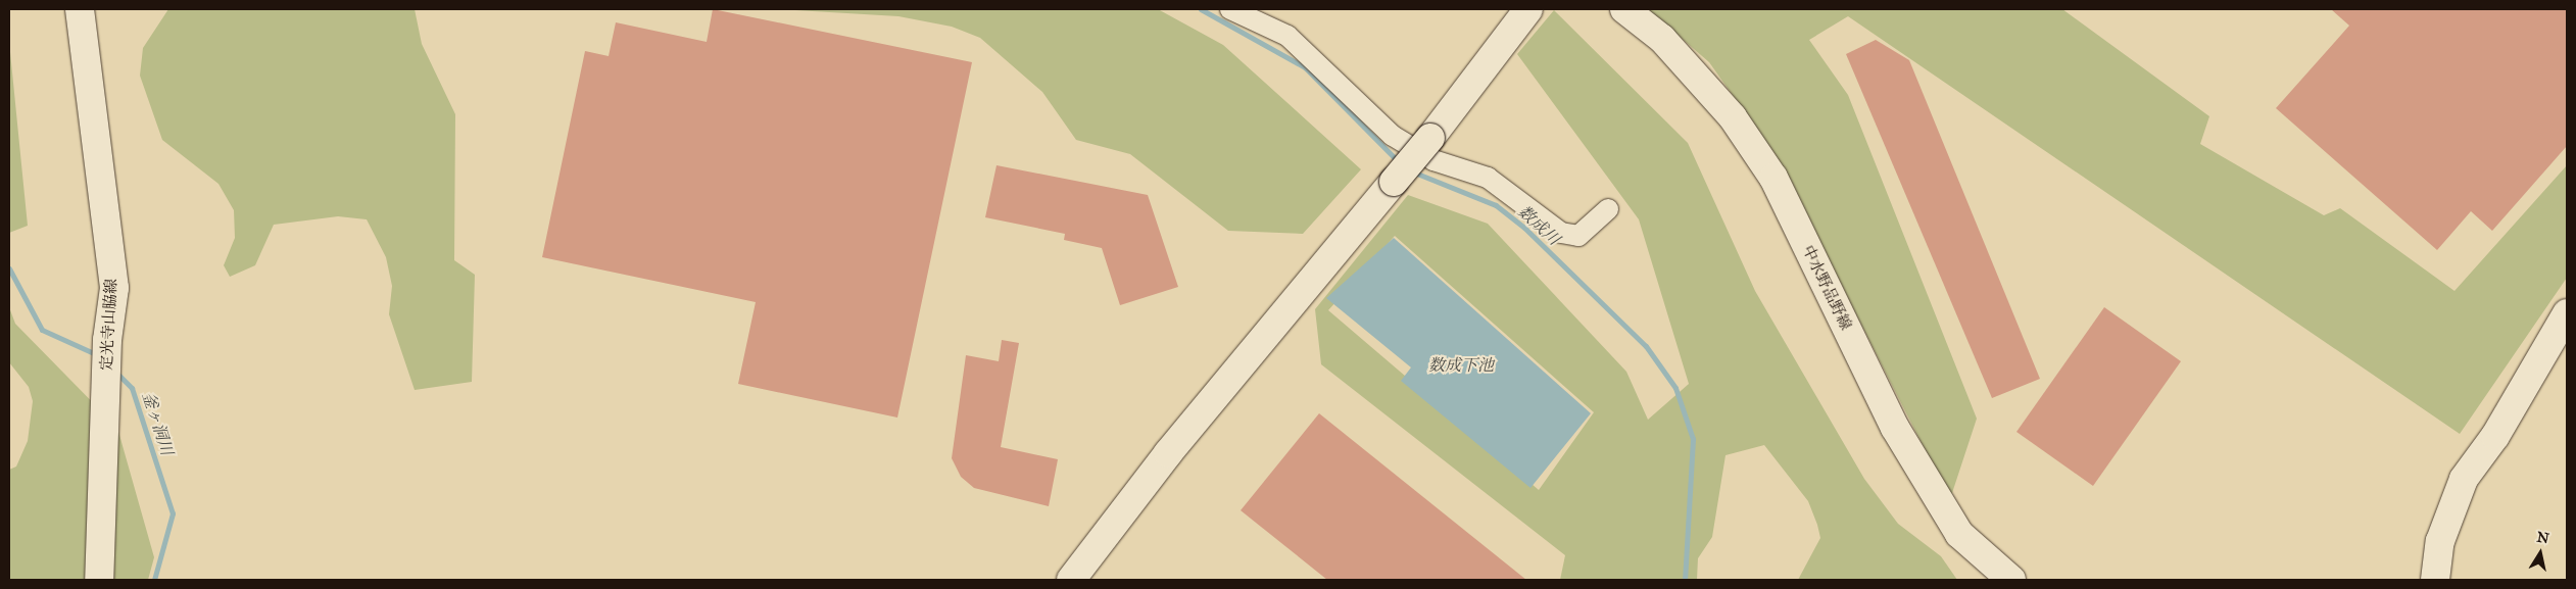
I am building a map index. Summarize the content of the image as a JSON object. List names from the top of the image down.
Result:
{
  "streets": {
    "main road": ["中水野品野線", "定光寺山脇線"]
  },
  "water": ["数成川", "数成下池", "釜ヶ洞川"],
  "north": "top"
}
